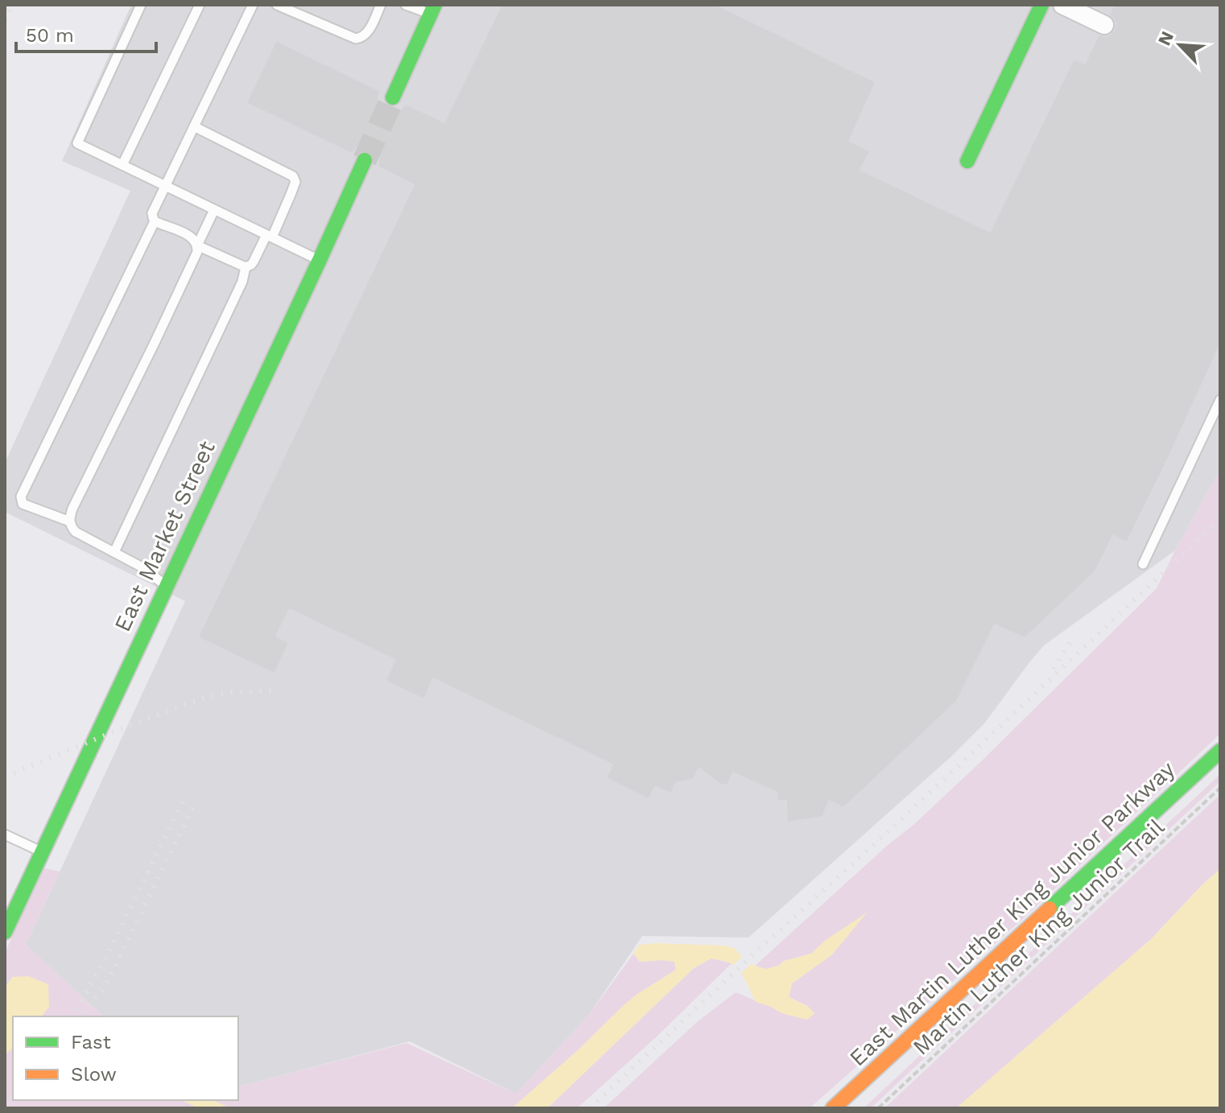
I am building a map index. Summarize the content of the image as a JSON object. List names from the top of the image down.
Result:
{
  "streets": {
    "street": ["East Market Street", "East Martin Luther King Junior Parkway"],
    "path": ["Martin Luther King Junior Trail"]
  },
  "legend": ["Fast", "Slow"],
  "scale_bar": "50 m",
  "north": "top left"
}
